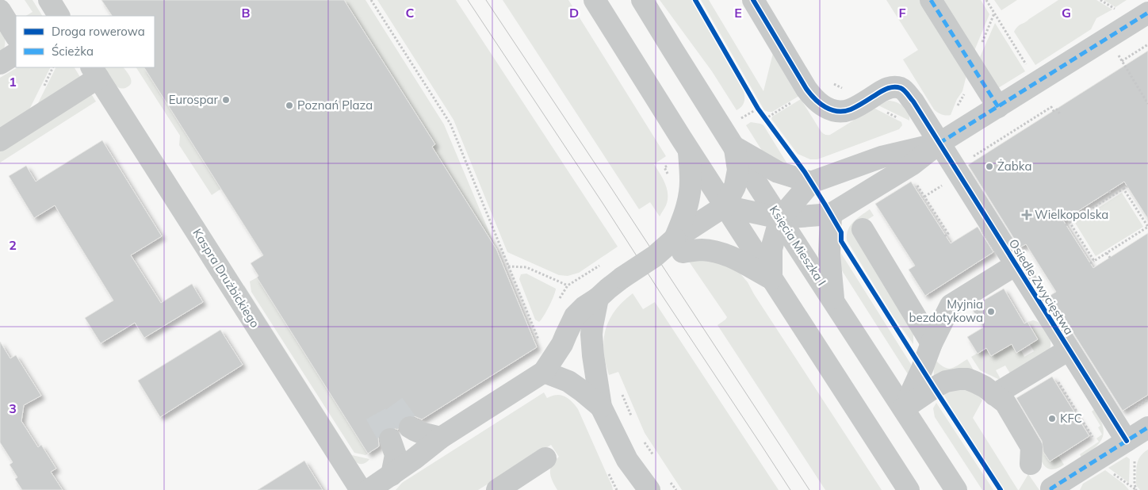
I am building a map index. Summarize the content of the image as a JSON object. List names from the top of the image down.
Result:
{
  "streets": {
    "street": ["Księcia Mieszka I", "Kaspra Drużbickiego", "Osiedle Zwycięstwa"]
  },
  "places": {
    "other": [
      "Eurospar",
      "Poznań Plaza",
      "Żabka",
      "Myjnia bezdotykowa",
      "KFC"
    ],
    "health": ["Wielkopolska"]
  },
  "legend": ["Droga rowerowa", "Ścieżka"],
  "grid": {
    "columns": [
      "B",
      "C",
      "D",
      "E",
      "F",
      "G"
    ],
    "rows": ["1", "2", "3"]
  }
}
